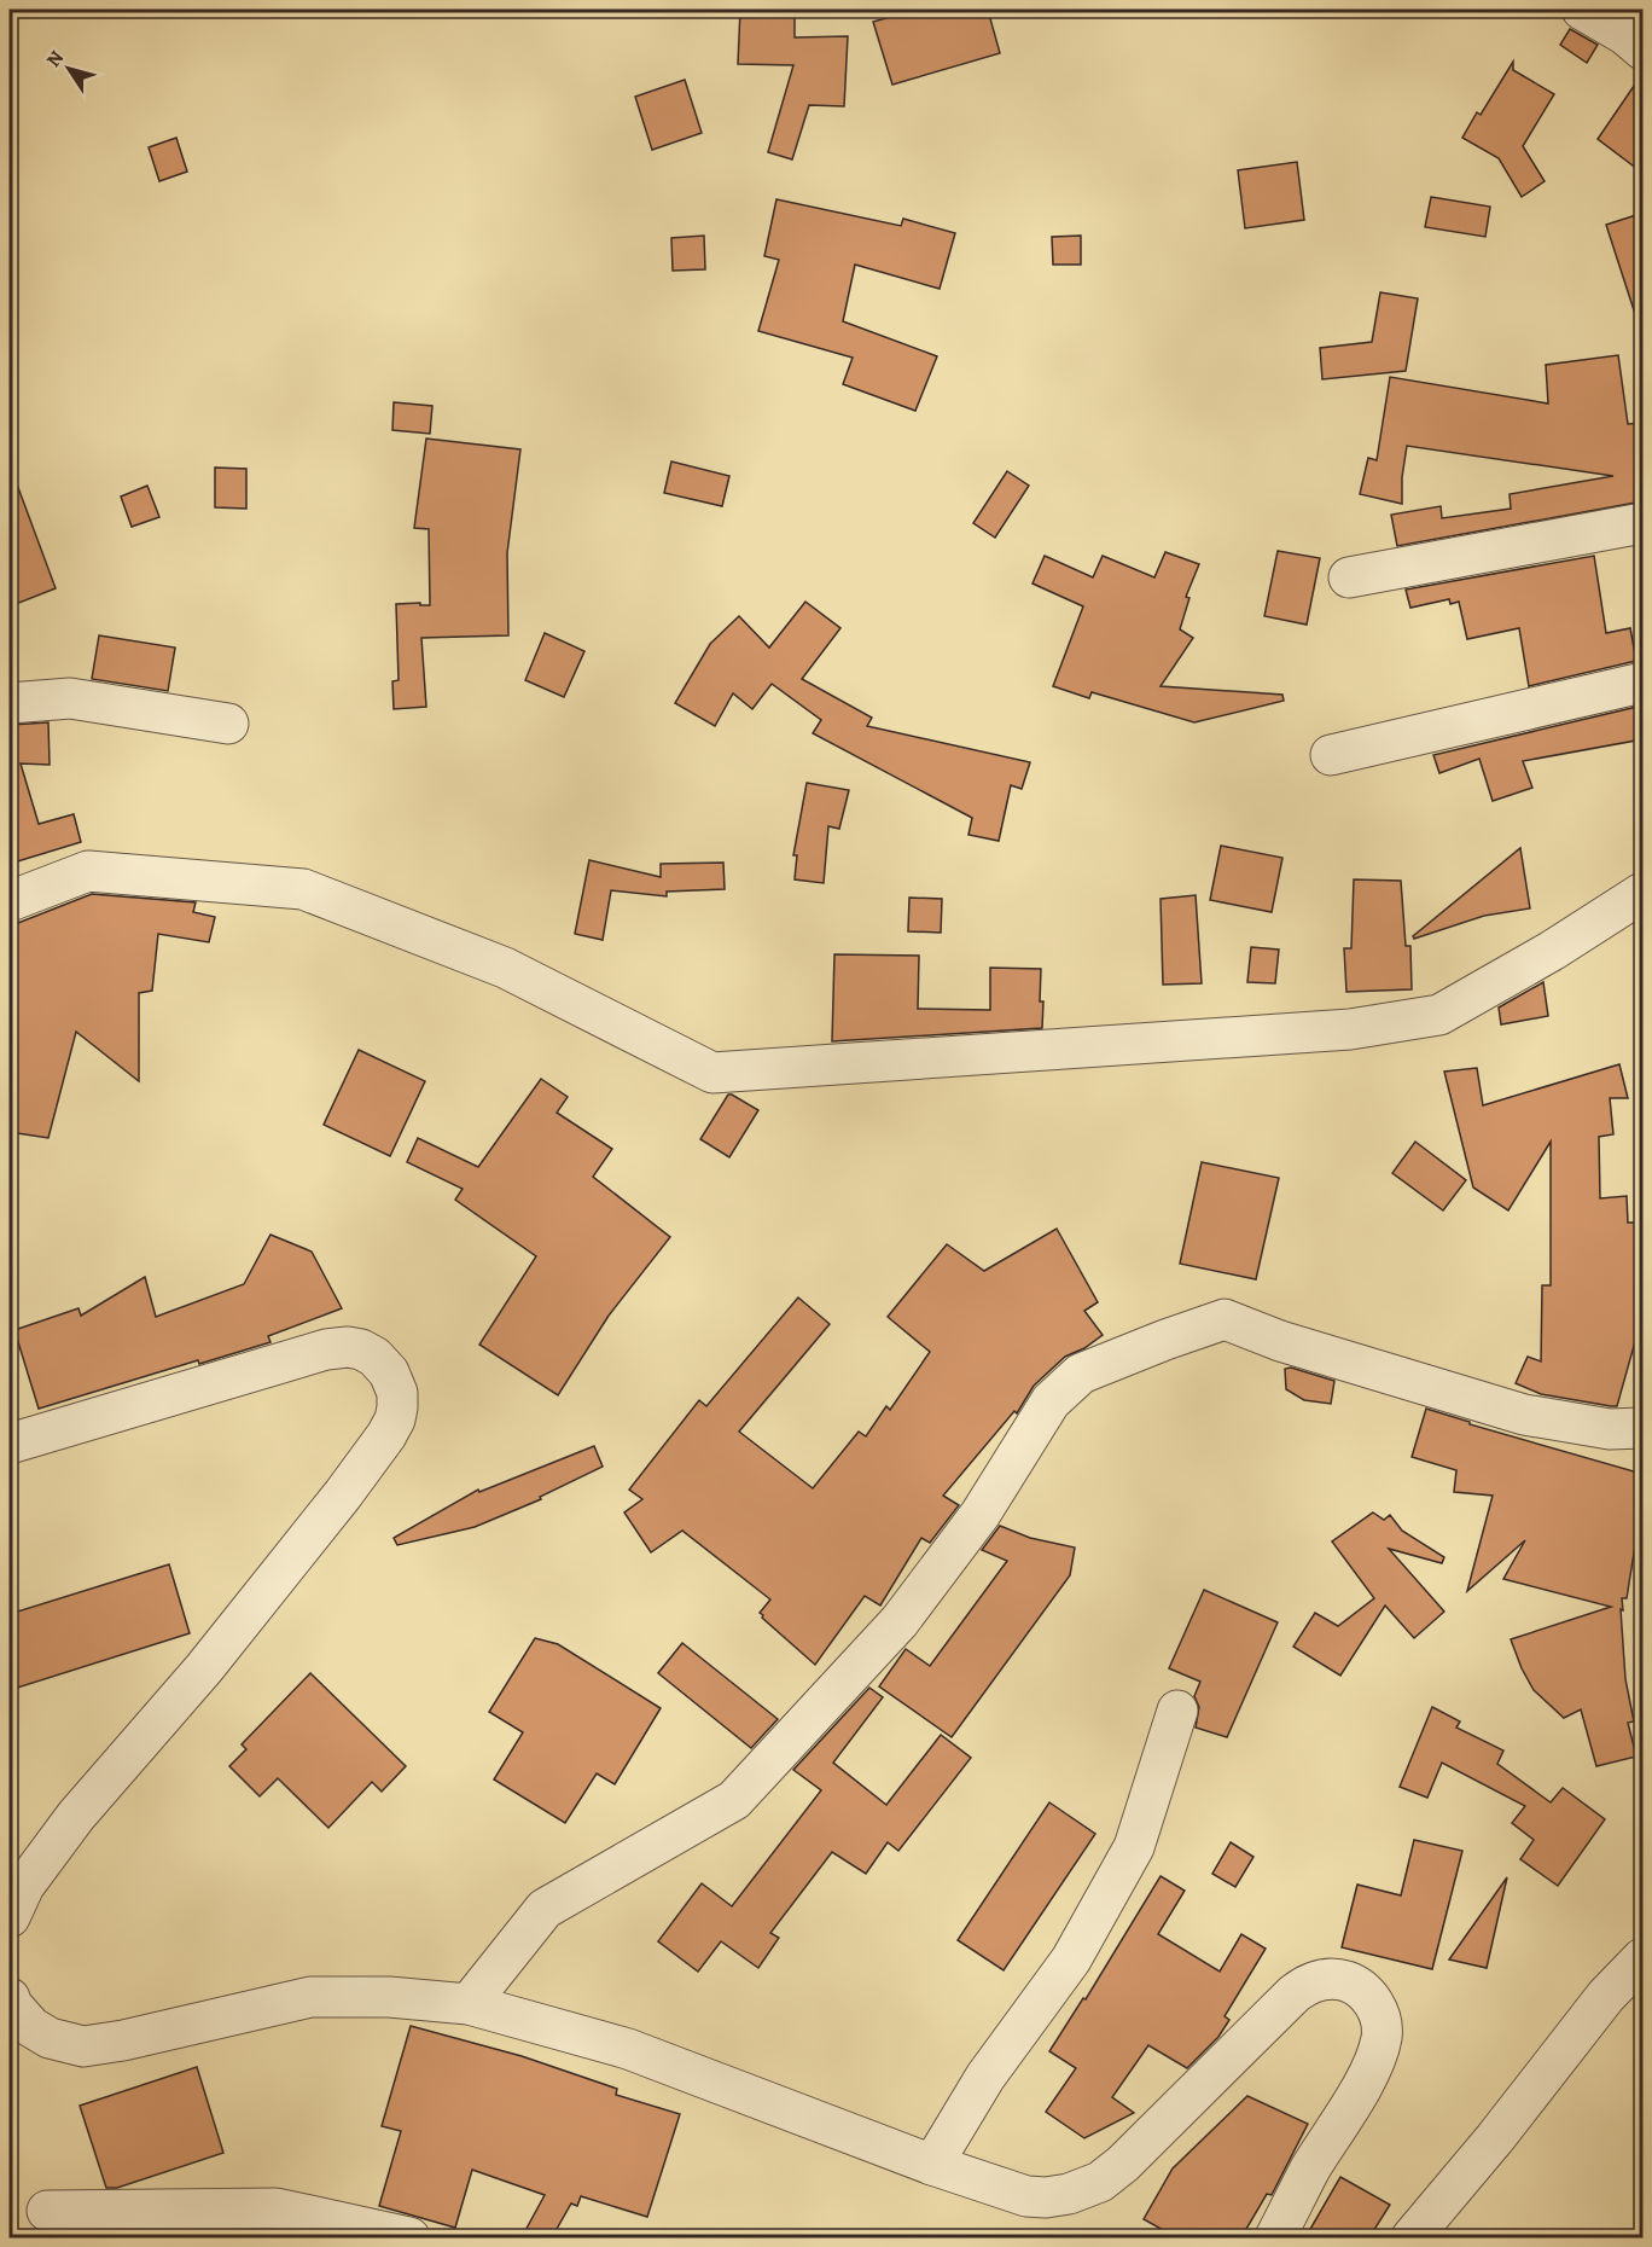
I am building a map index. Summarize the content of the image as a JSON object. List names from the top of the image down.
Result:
{
  "north": "top left"
}
